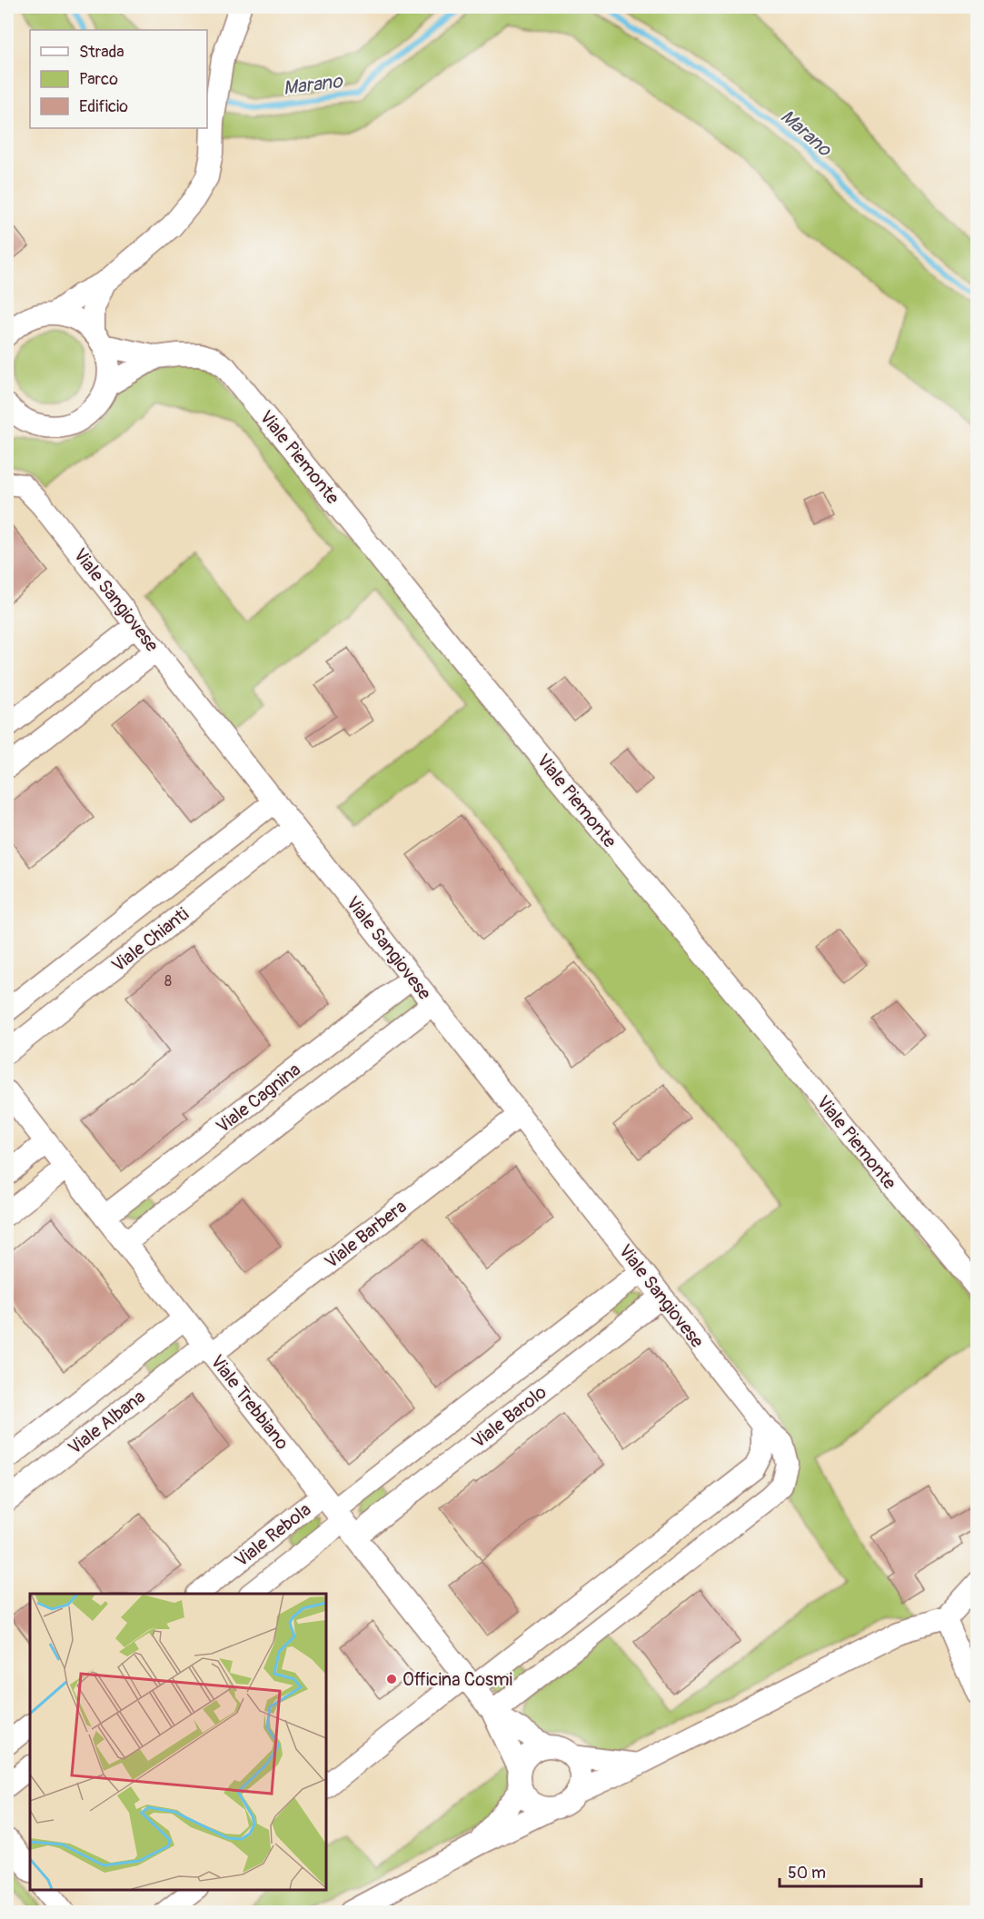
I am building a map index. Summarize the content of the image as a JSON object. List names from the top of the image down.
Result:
{
  "streets": {
    "street": [
      "Viale Piemonte",
      "Viale Sangiovese",
      "Viale Chianti",
      "Viale Cagnina",
      "Viale Barbera",
      "Viale Trebbiano",
      "Viale Barolo",
      "Viale Albana",
      "Viale Rebola"
    ]
  },
  "crossings": [
    ["Viale Sangiovese", "Viale Chianti"],
    ["Viale Sangiovese", "Viale Cagnina"],
    ["Viale Sangiovese", "Viale Barbera"],
    ["Viale Sangiovese", "Viale Trebbiano"],
    ["Viale Sangiovese", "Viale Barolo"],
    ["Viale Cagnina", "Viale Trebbiano"],
    ["Viale Barbera", "Viale Trebbiano"],
    ["Viale Barbera", "Viale Albana"],
    ["Viale Trebbiano", "Viale Barolo"],
    ["Viale Trebbiano", "Viale Albana"],
    ["Viale Trebbiano", "Viale Rebola"],
    ["Viale Barolo", "Viale Rebola"]
  ],
  "water": ["Marano"],
  "places": ["Officina Cosmi"],
  "house_numbers": ["8"],
  "legend": ["Strada", "Parco", "Edificio"],
  "scale_bar": "50 m"
}
